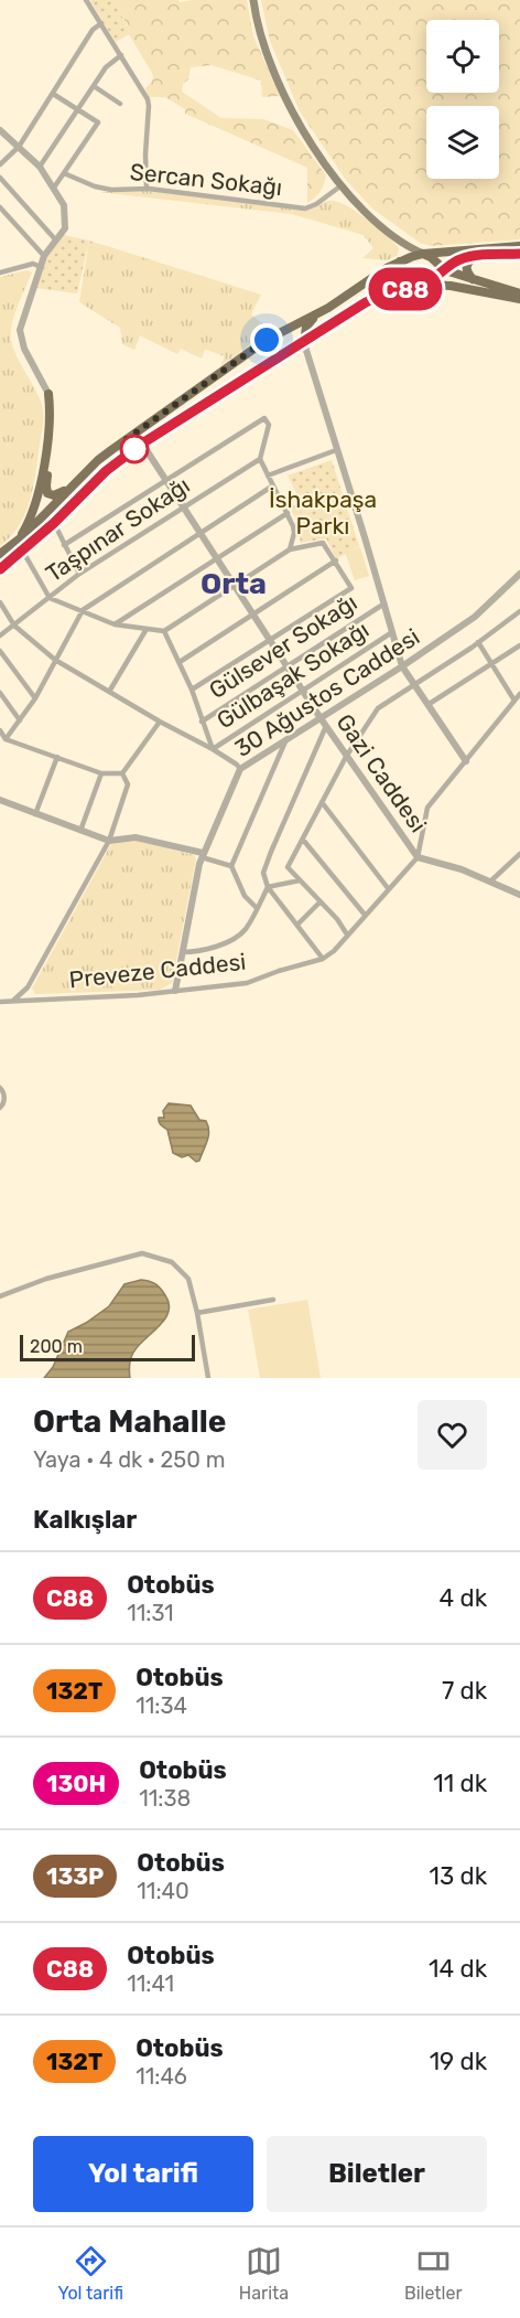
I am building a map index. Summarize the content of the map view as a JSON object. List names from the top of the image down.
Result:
{
  "streets": {
    "street": [
      "Sercan Sokağı",
      "Taşpınar Sokağı",
      "Gülsever Sokağı",
      "Gülbaşak Sokağı",
      "30 Ağustos Caddesi",
      "Gazi Caddesi",
      "Preveze Caddesi"
    ]
  },
  "crossings": [
    ["Taşpınar Sokağı", "Gazi Caddesi"],
    ["Gülsever Sokağı", "Gazi Caddesi"],
    ["Gülbaşak Sokağı", "Gazi Caddesi"],
    ["30 Ağustos Caddesi", "Gazi Caddesi"],
    ["30 Ağustos Caddesi", "Preveze Caddesi"],
    ["Gazi Caddesi", "Preveze Caddesi"]
  ],
  "districts": ["Orta"],
  "parks": ["İshakpaşa Parkı"],
  "lines": ["bus line C88"],
  "scale_bar": "200 m",
  "page": {
    "on_map": "C88",
    "scale": "200 m",
    "heading": [
      ["Orta Mahalle", "Yaya · 4 dk · 250 m"],
      "Kalkışlar"
    ],
    "list": [
      {
        "mark": "C88",
        "name": "Otobüs",
        "note": "11:31",
        "value": "4 dk"
      },
      {
        "mark": "132T",
        "name": "Otobüs",
        "note": "11:34",
        "value": "7 dk"
      },
      {
        "mark": "130H",
        "name": "Otobüs",
        "note": "11:38",
        "value": "11 dk"
      },
      {
        "mark": "133P",
        "name": "Otobüs",
        "note": "11:40",
        "value": "13 dk"
      },
      {
        "mark": "C88",
        "name": "Otobüs",
        "note": "11:41",
        "value": "14 dk"
      },
      {
        "mark": "132T",
        "name": "Otobüs",
        "note": "11:46",
        "value": "19 dk"
      }
    ],
    "buttons": ["Yol tarifi", "Biletler"],
    "tabs": ["Yol tarifi", "Harita", "Biletler"]
  }
}
